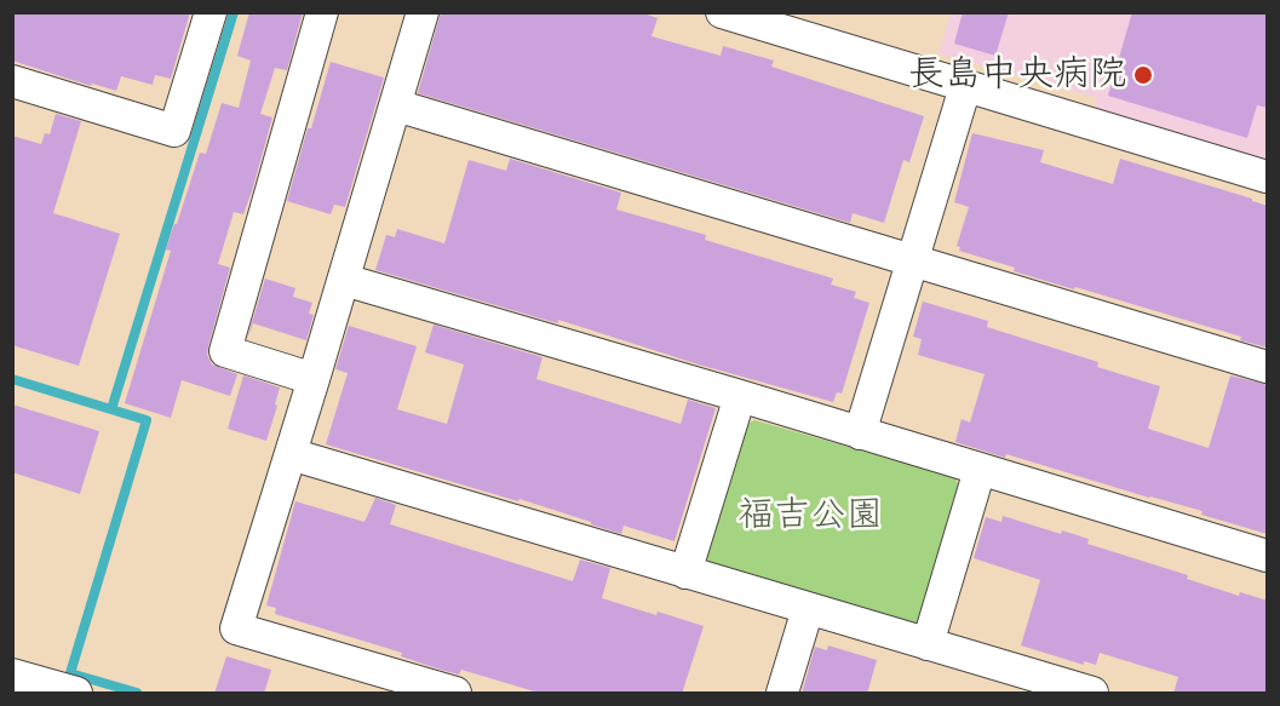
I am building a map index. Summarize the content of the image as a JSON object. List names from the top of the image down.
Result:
{
  "parks": ["福吉公園"],
  "places": ["長島中央病院"]
}
